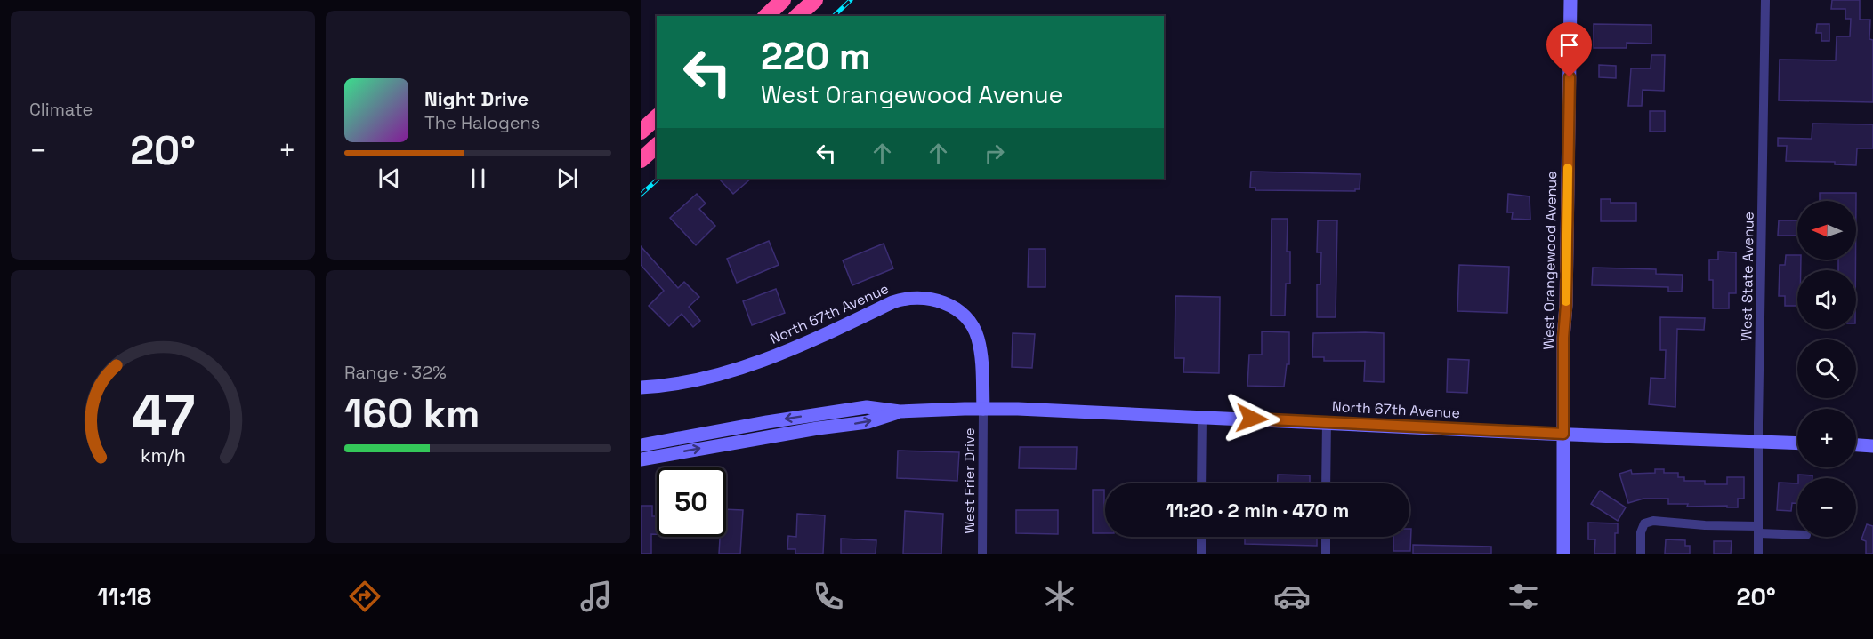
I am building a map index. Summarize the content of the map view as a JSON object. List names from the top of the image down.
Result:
{
  "streets": {
    "main road": ["West Orangewood Avenue", "North 67th Avenue"],
    "street": ["West State Avenue", "West Frier Drive"]
  },
  "crossings": [
    ["West Orangewood Avenue", "North 67th Avenue"],
    ["West State Avenue", "North 67th Avenue"],
    ["North 67th Avenue", "West Frier Drive"]
  ],
  "north": "left",
  "page": {
    "tile": [
      "Climate",
      ["Range · 32%", "160 km"]
    ],
    "turn": ["220 m", "West Orangewood Avenue"],
    "song": ["Night Drive", "The Halogens"],
    "heat": ["−", "20°", "+"],
    "map_buttons": ["+", "−"],
    "limit": "50",
    "trip": "11:20 · 2 min · 470 m",
    "tabs": ["11:18", "20°"],
    "gauge": ["47", "km/h"]
  }
}
